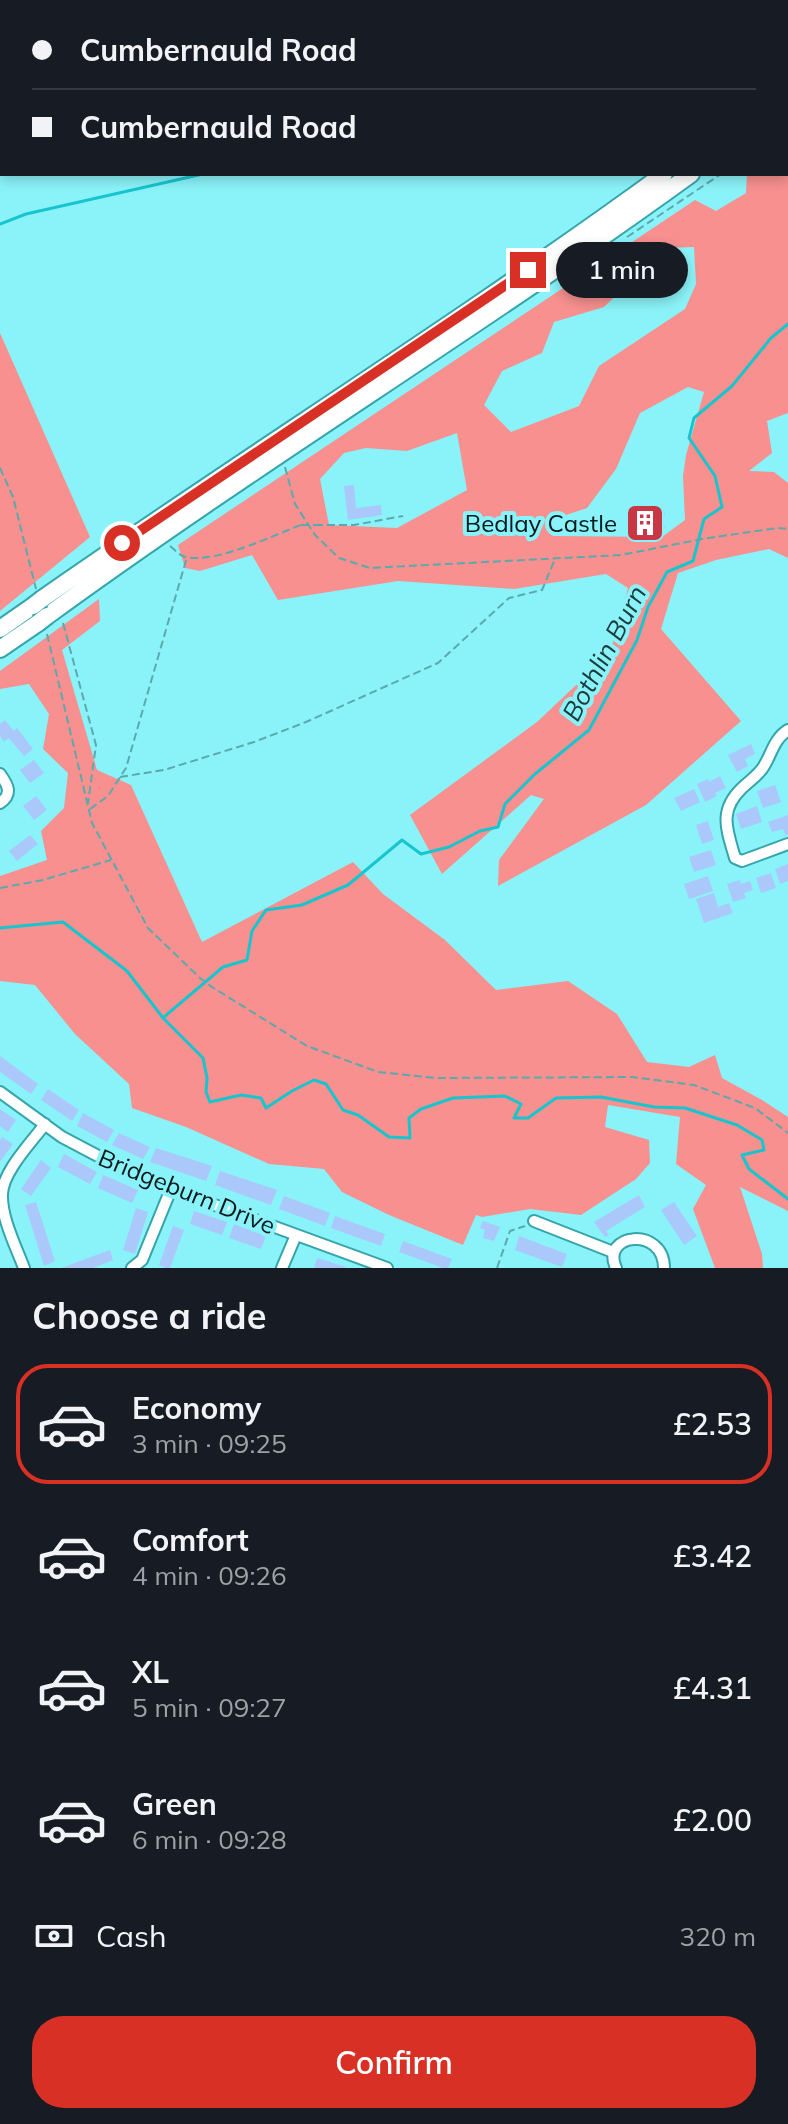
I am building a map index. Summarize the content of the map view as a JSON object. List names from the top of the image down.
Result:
{
  "streets": {
    "street": ["Bridgeburn Drive"]
  },
  "water": ["Bothlin Burn"],
  "places": {
    "building": ["Bedlay Castle"]
  },
  "page": {
    "banner": ["Cumbernauld Road", "Cumbernauld Road"],
    "bubble": "1 min",
    "heading": "Choose a ride",
    "list": [
      {
        "name": "Economy",
        "note": "3 min · 09:25",
        "value": "£2.53"
      },
      {
        "name": "Comfort",
        "note": "4 min · 09:26",
        "value": "£3.42"
      },
      {
        "name": "XL",
        "note": "5 min · 09:27",
        "value": "£4.31"
      },
      {
        "name": "Green",
        "note": "6 min · 09:28",
        "value": "£2.00"
      }
    ],
    "pay": ["Cash", "320 m"],
    "buttons": "Confirm"
  }
}
